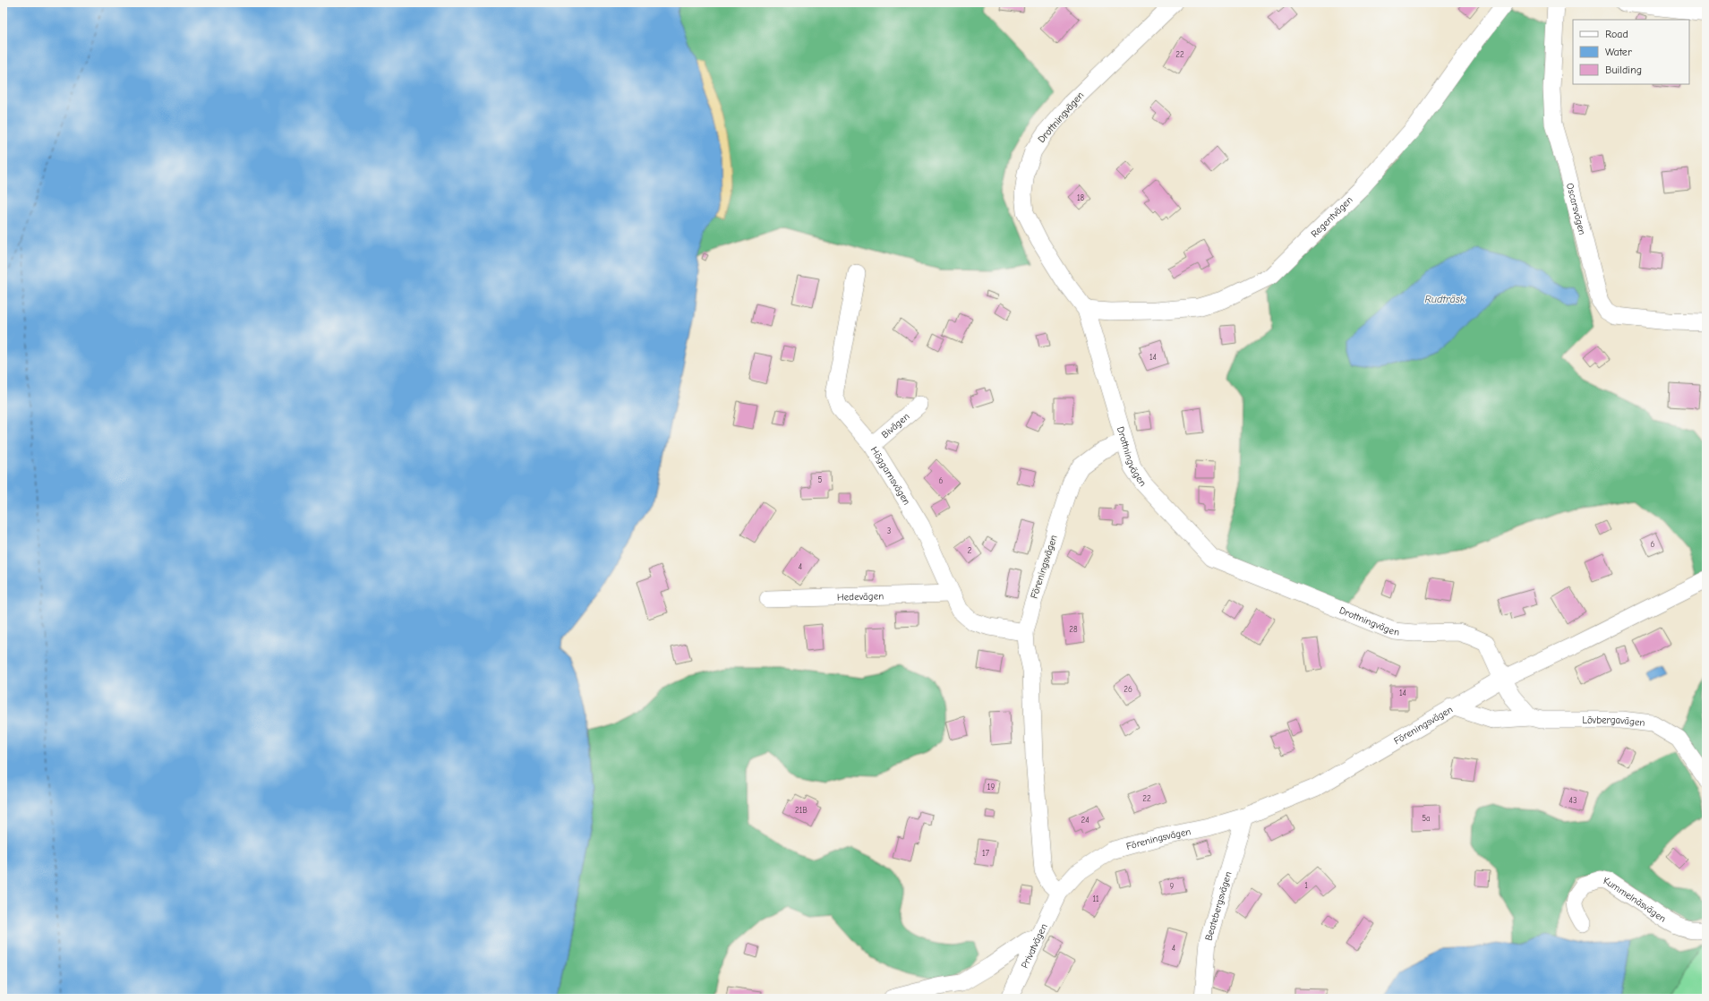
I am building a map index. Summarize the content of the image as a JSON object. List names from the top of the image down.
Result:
{
  "streets": {
    "street": [
      "Drottningvägen",
      "Oscarsvägen",
      "Regentvägen",
      "Bivägen",
      "Höggarnsvägen",
      "Föreningsvägen",
      "Hedevägen",
      "Lövbergavägen",
      "Kummelnäsvägen",
      "Beatebergsvägen",
      "Privatvägen"
    ]
  },
  "crossings": [
    ["Drottningvägen", "Regentvägen"],
    ["Drottningvägen", "Föreningsvägen"],
    ["Drottningvägen", "Lövbergavägen"],
    ["Bivägen", "Höggarnsvägen"],
    ["Höggarnsvägen", "Föreningsvägen"],
    ["Höggarnsvägen", "Hedevägen"],
    ["Föreningsvägen", "Beatebergsvägen"],
    ["Föreningsvägen", "Privatvägen"]
  ],
  "water": ["Rudträsk"],
  "house_numbers": [
    "22",
    "18",
    "14",
    "5",
    "6",
    "3",
    "6",
    "2",
    "4",
    "28",
    "26",
    "14",
    "19",
    "22",
    "43",
    "21B",
    "5a",
    "24",
    "17",
    "1",
    "9",
    "11",
    "4"
  ],
  "legend": ["Road", "Water", "Building"]
}
